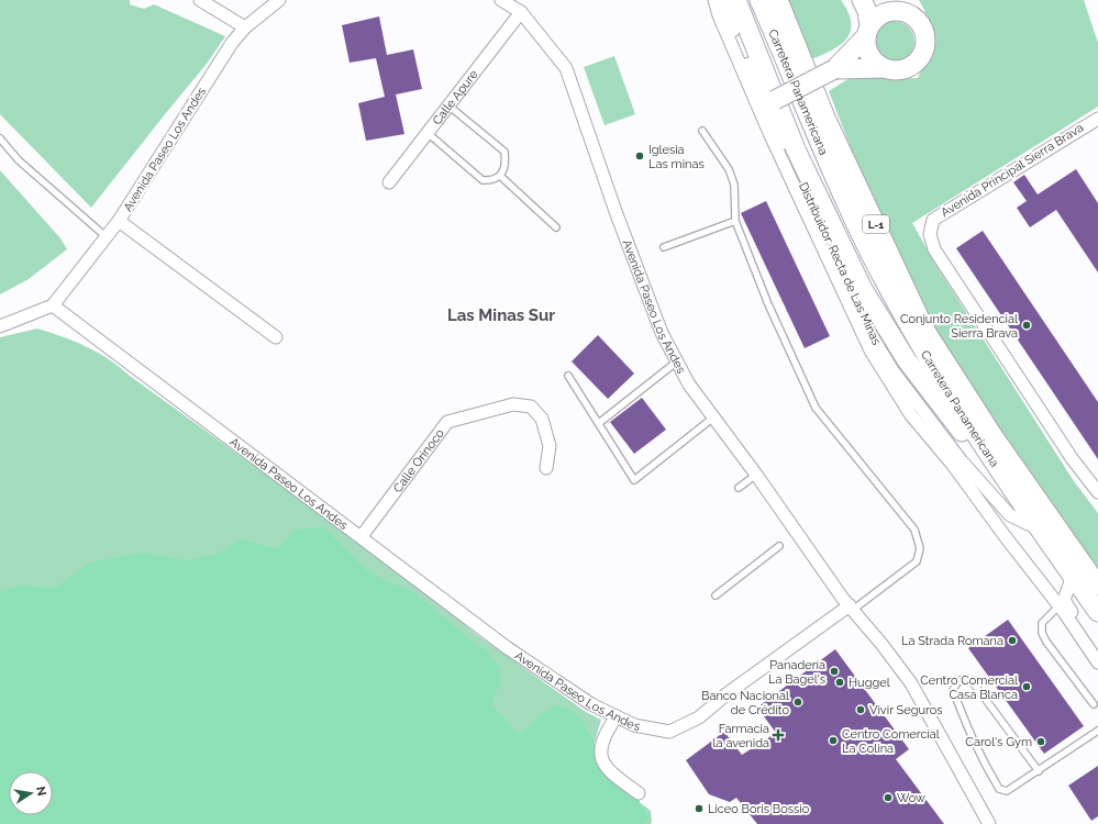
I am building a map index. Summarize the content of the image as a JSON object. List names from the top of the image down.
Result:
{
  "streets": {
    "main road": ["Carretera Panamericana", "L-1"],
    "street": [
      "Calle Apure",
      "Avenida Paseo Los Andes",
      "Avenida Principal Sierra Brava",
      "Distribuidor: Recta de Las Minas",
      "Calle Orinoco"
    ]
  },
  "crossings": [
    ["Carretera Panamericana", "L-1"],
    ["Carretera Panamericana", "Distribuidor: Recta de Las Minas"],
    ["Calle Apure", "Avenida Paseo Los Andes"],
    ["Avenida Paseo Los Andes", "Calle Orinoco"]
  ],
  "districts": ["Las Minas Sur"],
  "places": {
    "other": [
      "Iglesia Las minas",
      "Conjunto Residencial Sierra Brava",
      "La Strada Romana",
      "Panadería La Bagel's",
      "Huggel",
      "Centro Comercial Casa Blanca",
      "Banco Nacional de Crédito",
      "Vivir Seguros",
      "Centro Comercial La Colina",
      "Carol's Gym",
      "Wow",
      "Liceo Boris Bossio"
    ],
    "health": ["Farmacia la avenida"]
  },
  "north": "right"
}
